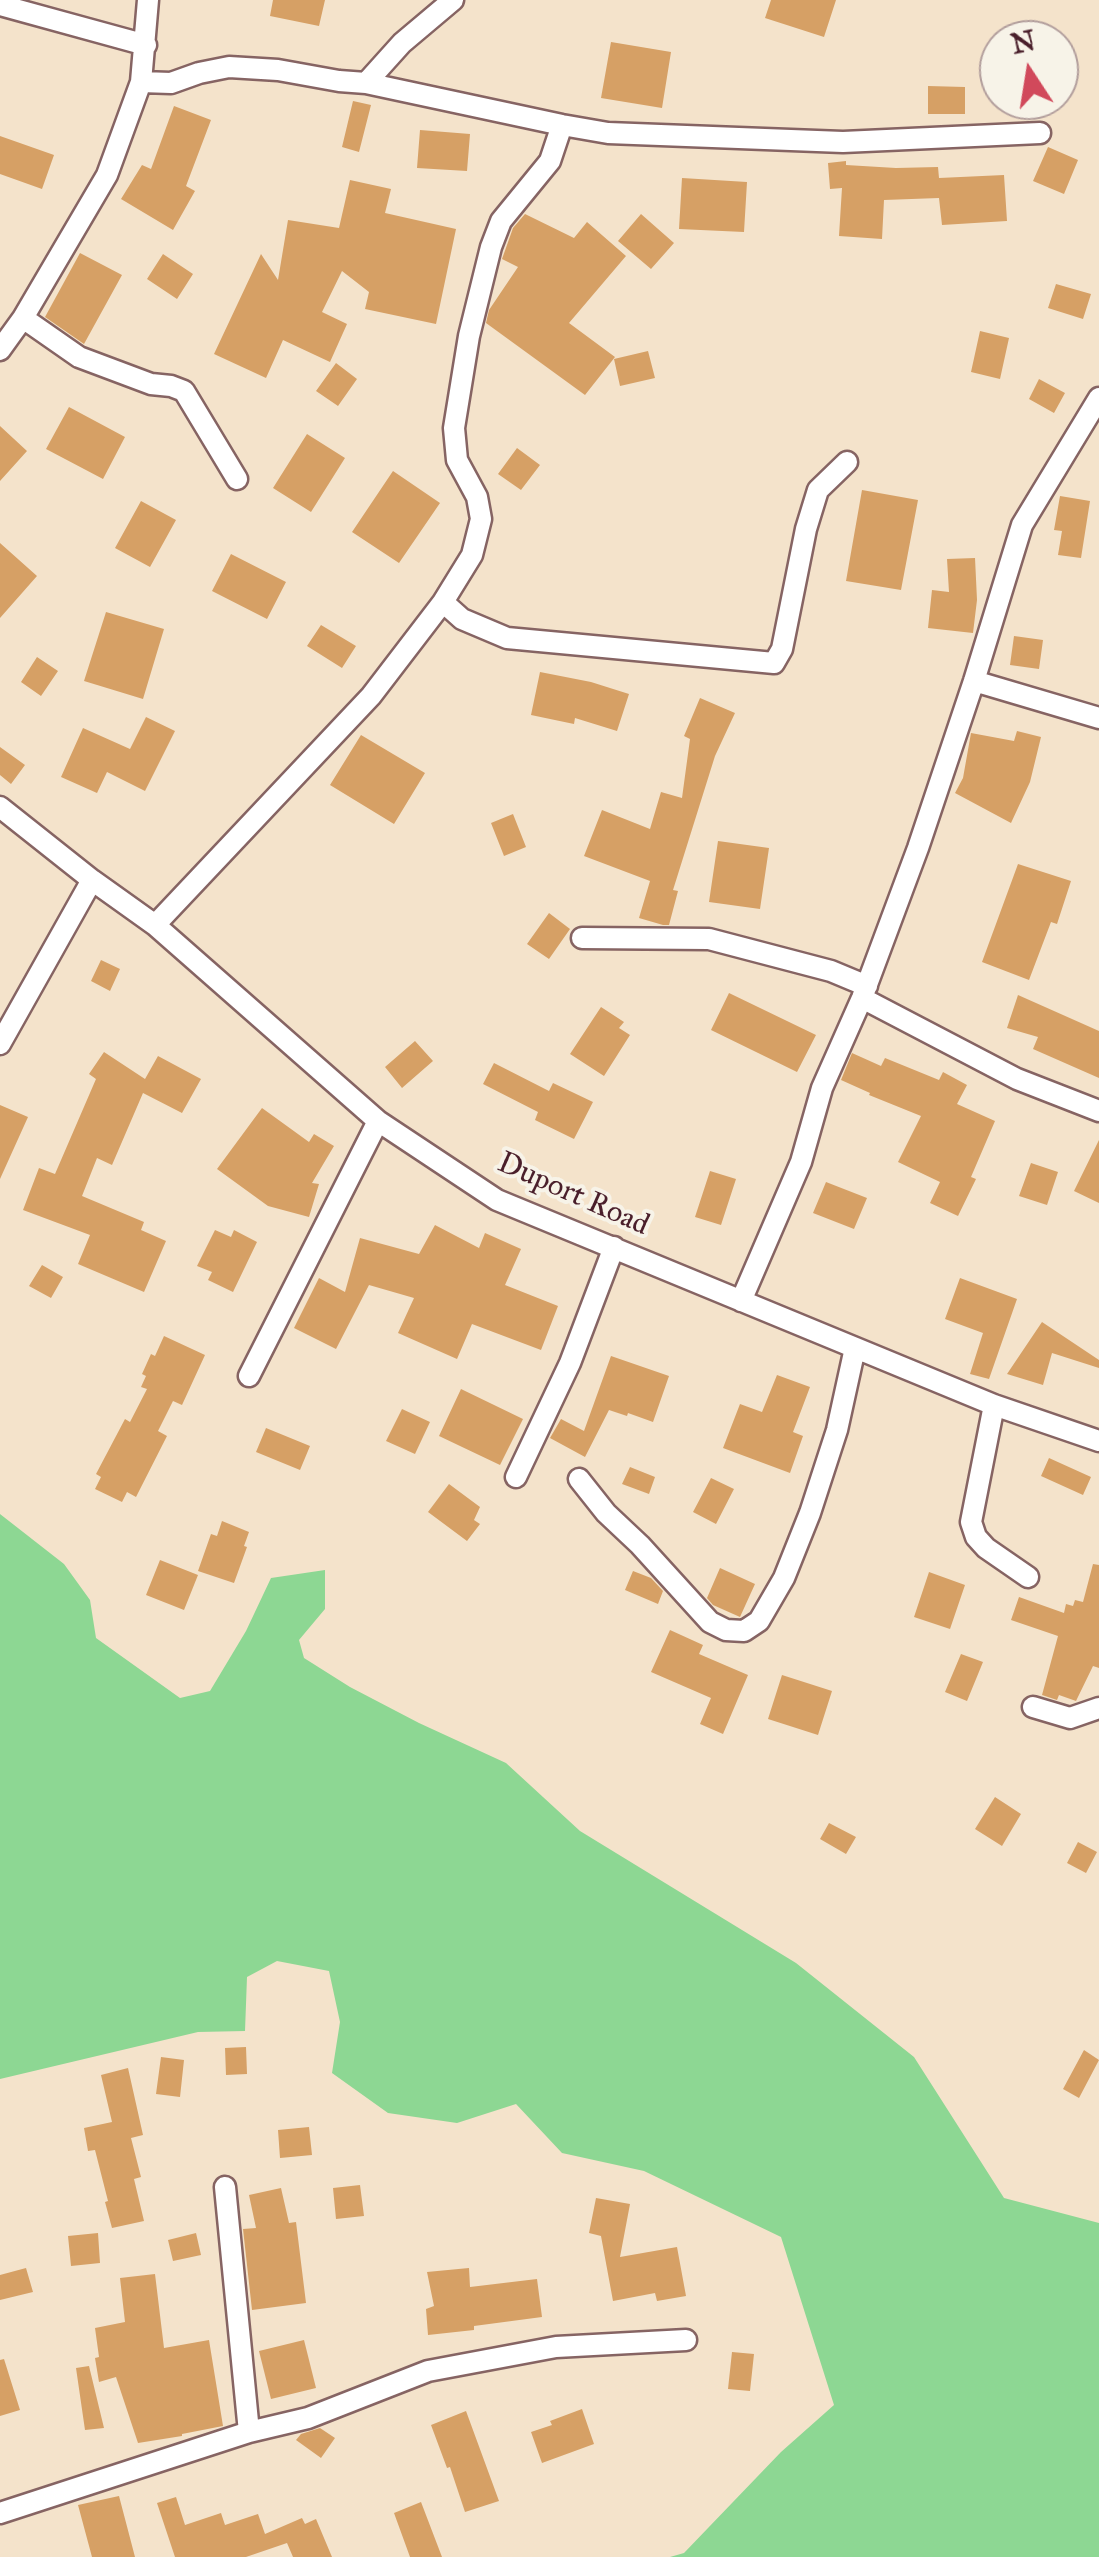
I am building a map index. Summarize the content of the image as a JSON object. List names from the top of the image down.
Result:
{
  "streets": {
    "street": ["Duport Road"]
  },
  "north": "top"
}
